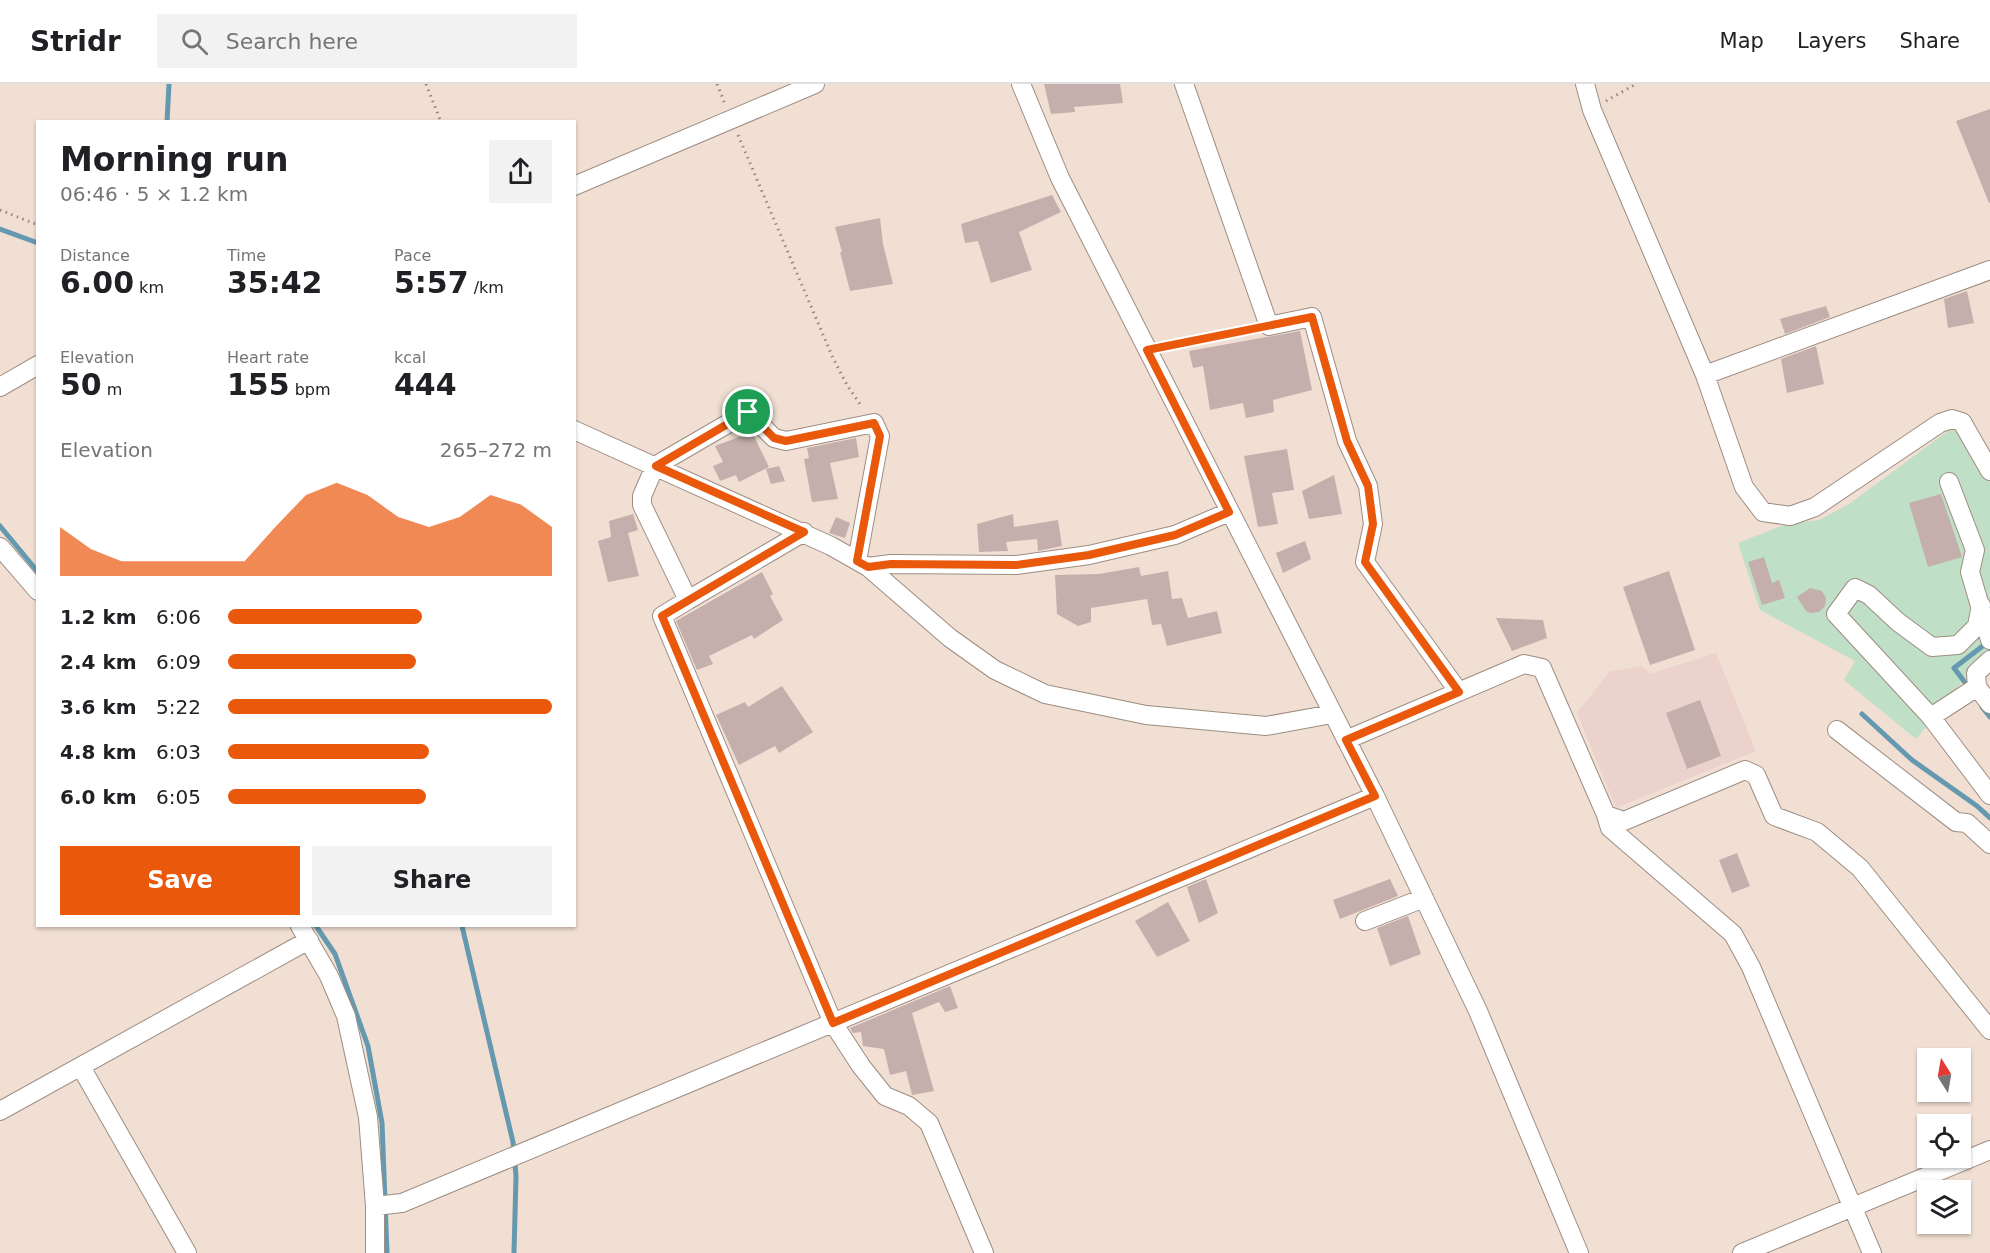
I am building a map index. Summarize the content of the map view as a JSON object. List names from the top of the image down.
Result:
{
  "north": "top",
  "page": {
    "header": "Stridr",
    "search": "Search here",
    "nav": ["Map", "Layers", "Share"],
    "heading": ["Morning run", "06:46 · 5 × 1.2 km"],
    "stats": [
      ["Distance", "6.00 km"],
      ["Time", "35:42"],
      ["Pace", "5:57 /km"],
      ["Elevation", "50 m"],
      ["Heart rate", "155 bpm"],
      ["kcal", "444"]
    ],
    "chart": ["Elevation", "265–272 m"],
    "list": [
      {
        "name": "1.2 km",
        "note": "6:06"
      },
      {
        "name": "2.4 km",
        "note": "6:09"
      },
      {
        "name": "3.6 km",
        "note": "5:22"
      },
      {
        "name": "4.8 km",
        "note": "6:03"
      },
      {
        "name": "6.0 km",
        "note": "6:05"
      }
    ],
    "buttons": ["Save", "Share"]
  }
}
